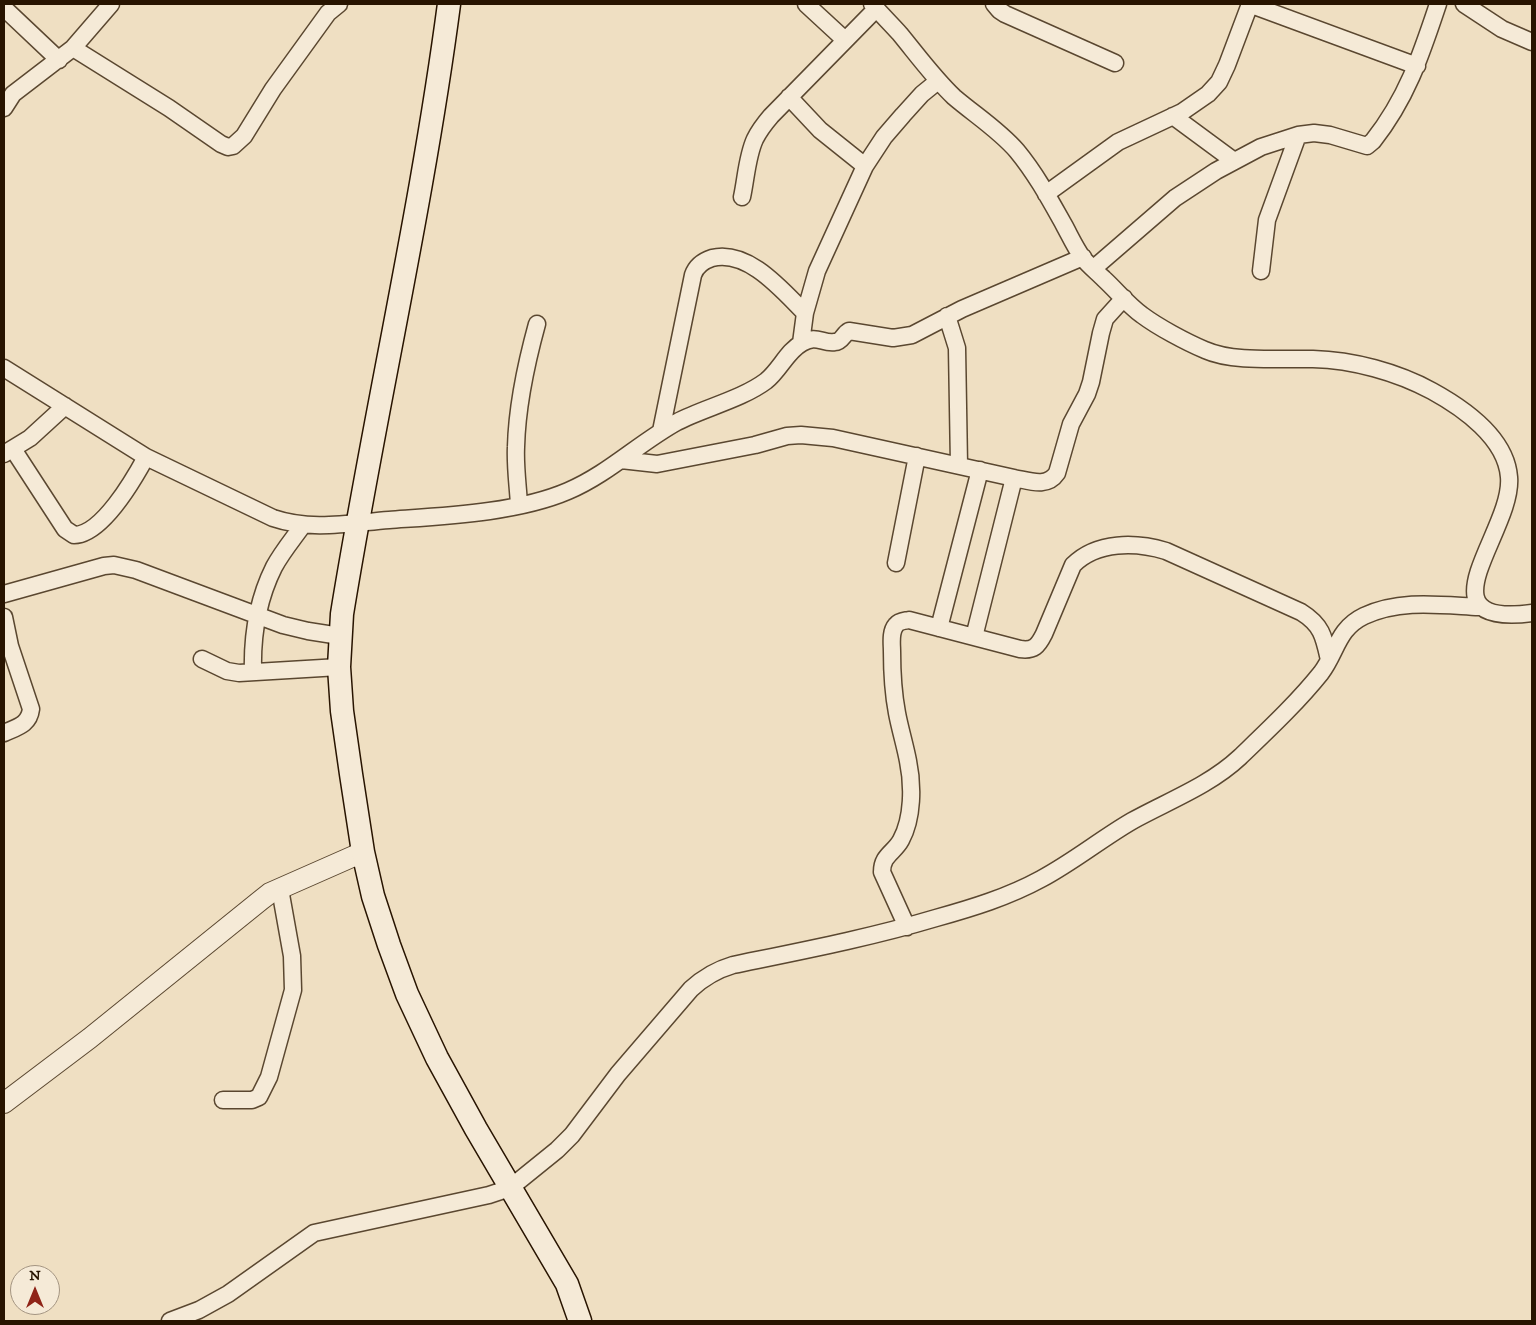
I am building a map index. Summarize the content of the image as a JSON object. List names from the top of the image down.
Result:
{
  "north": "top"
}
